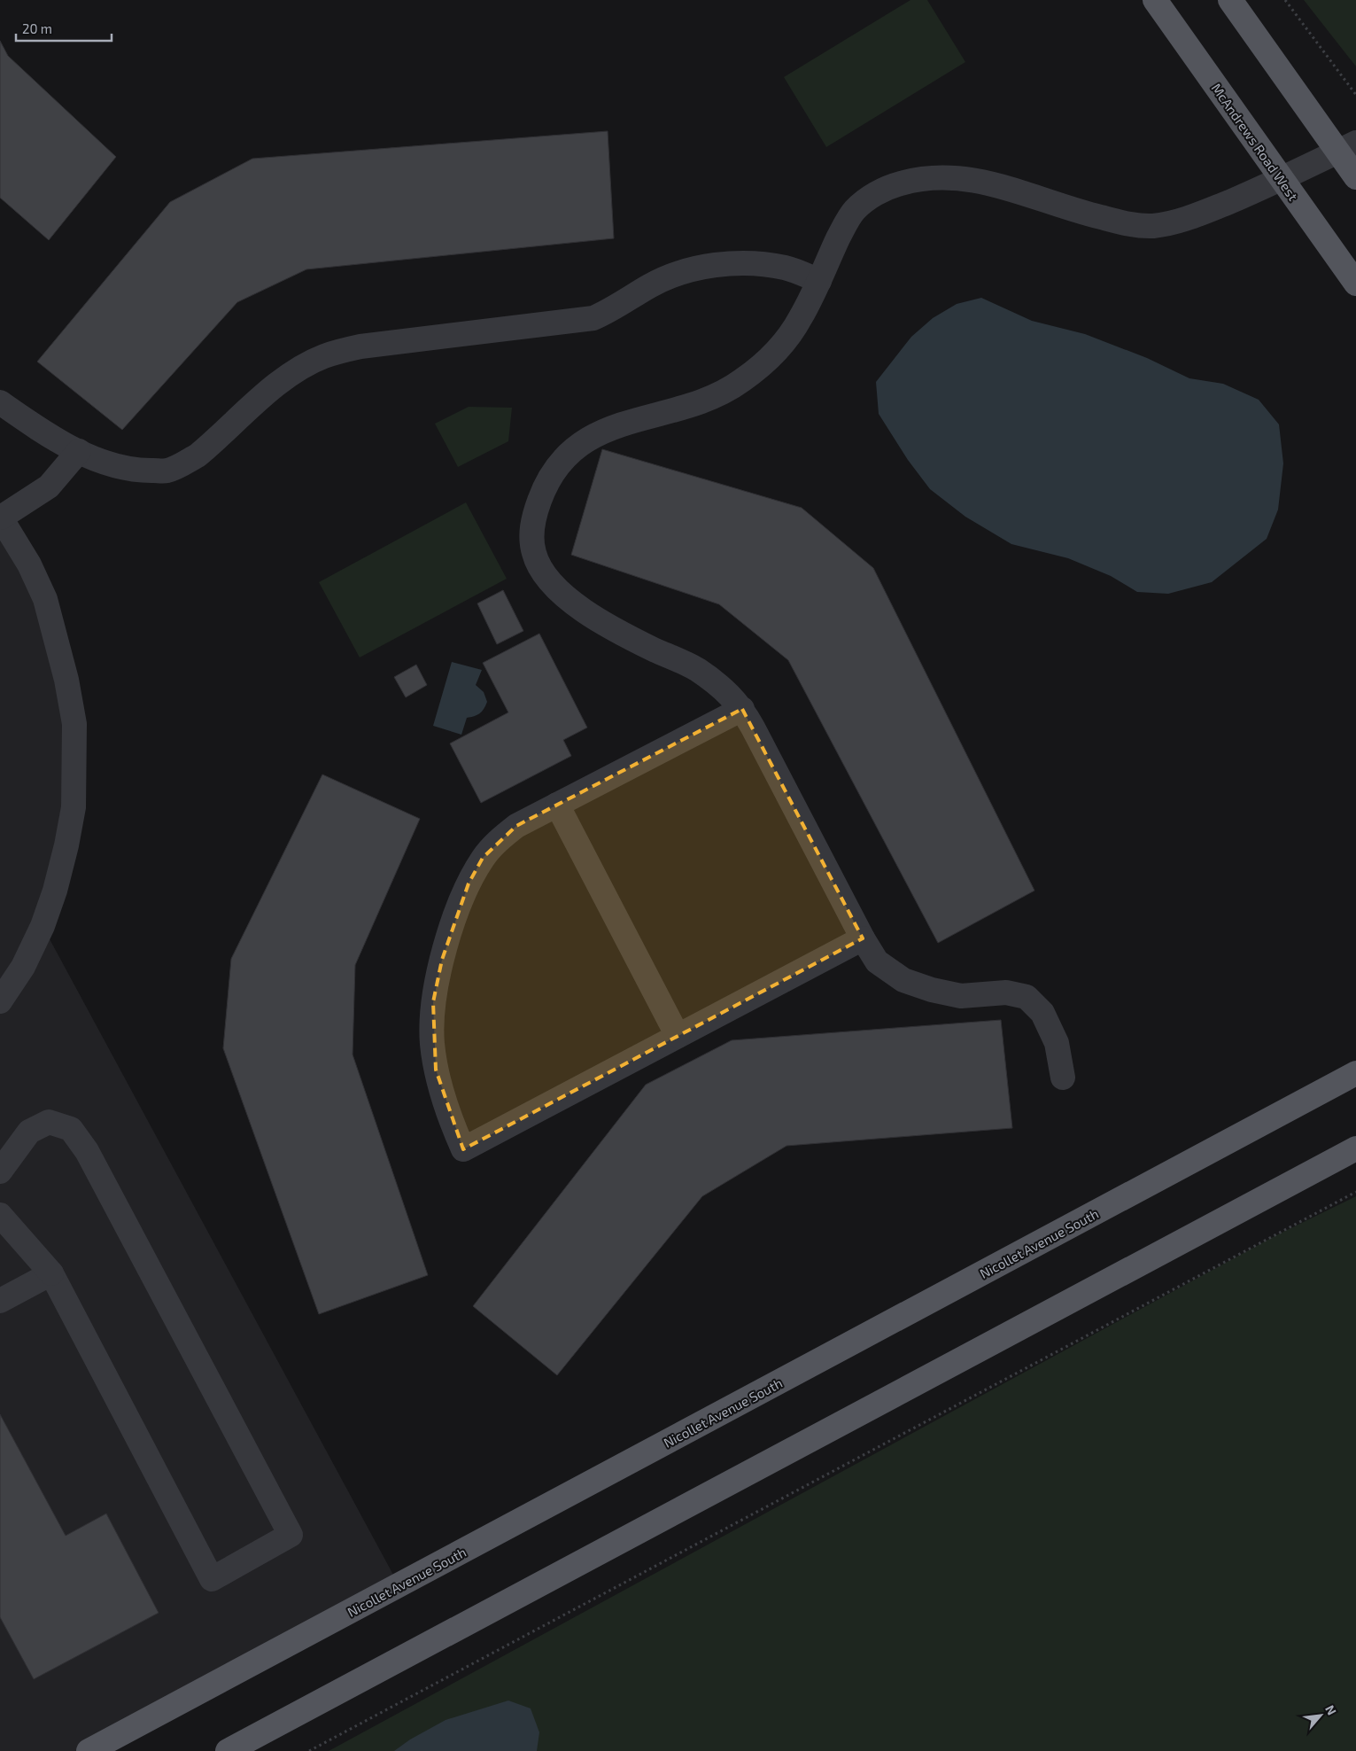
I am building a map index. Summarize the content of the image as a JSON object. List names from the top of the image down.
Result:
{
  "streets": {
    "main road": ["McAndrews Road West", "Nicollet Avenue South"]
  },
  "scale_bar": "20 m",
  "north": "top right"
}
